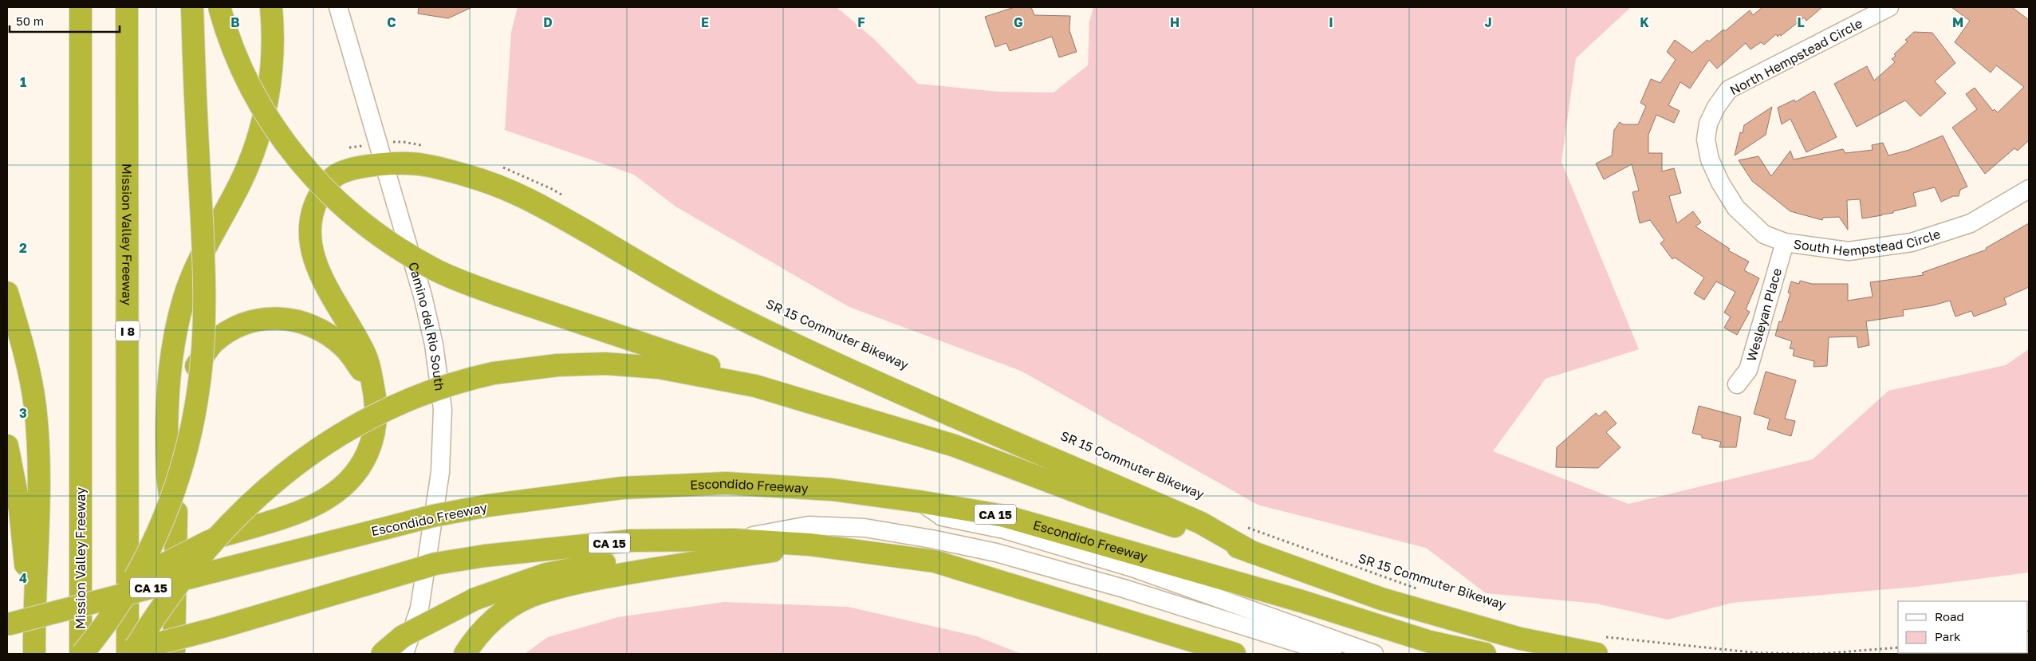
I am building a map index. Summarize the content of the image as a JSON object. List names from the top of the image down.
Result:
{
  "streets": {
    "highway": [
      "Mission Valley Freeway",
      "I 8",
      "Escondido Freeway",
      "CA 15"
    ],
    "street": [
      "North Hempstead Circle",
      "South Hempstead Circle",
      "Wesleyan Place",
      "Camino del Rio South"
    ],
    "path": ["SR 15 Commuter Bikeway"]
  },
  "crossings": [
    ["North Hempstead Circle", "South Hempstead Circle"],
    ["South Hempstead Circle", "Wesleyan Place"],
    ["Camino del Rio South", "Escondido Freeway"]
  ],
  "legend": ["Road", "Park"],
  "scale_bar": "50 m",
  "grid": {
    "columns": [
      "B",
      "C",
      "D",
      "E",
      "F",
      "G",
      "H",
      "I",
      "J",
      "K",
      "L",
      "M"
    ],
    "rows": [
      "1",
      "2",
      "3",
      "4"
    ]
  }
}
